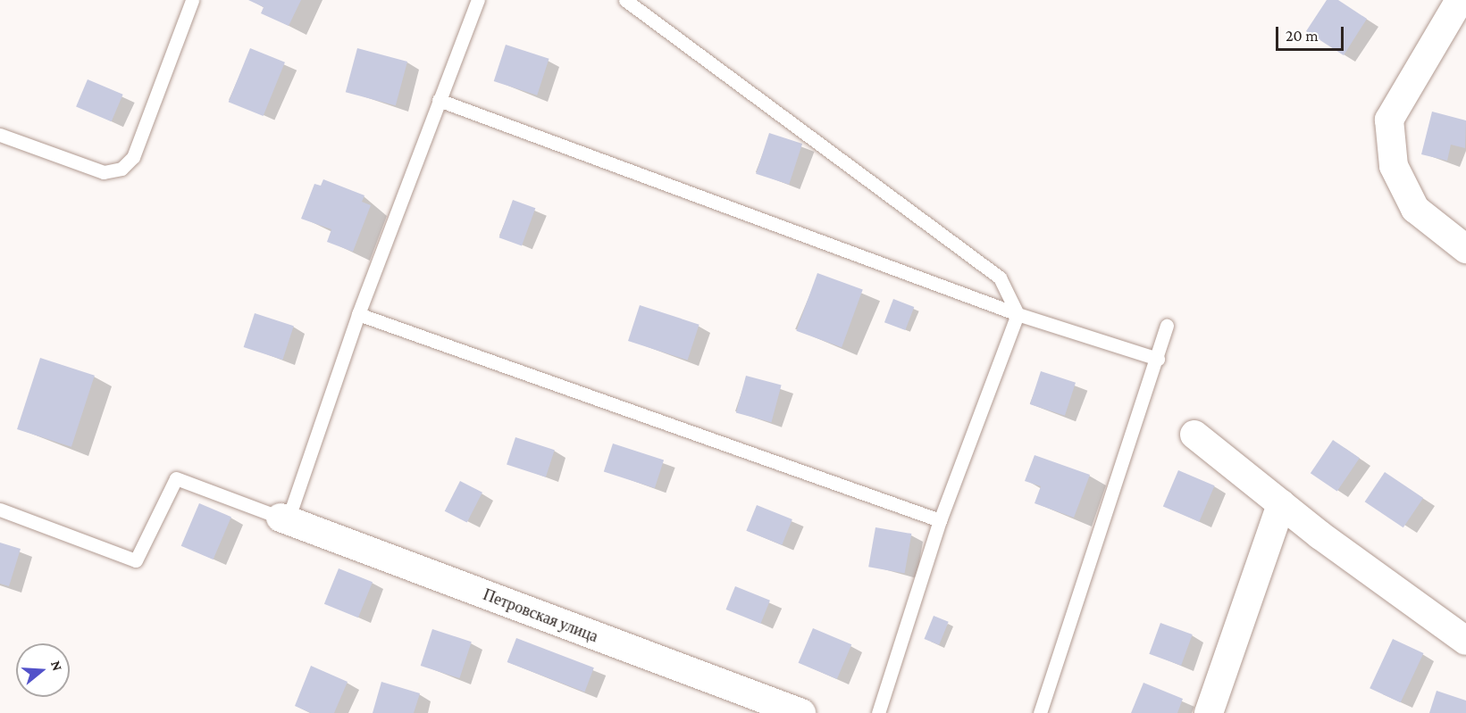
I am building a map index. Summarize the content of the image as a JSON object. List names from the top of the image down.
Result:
{
  "streets": {
    "street": ["Петровская улица"]
  },
  "scale_bar": "20 m",
  "north": "right"
}
